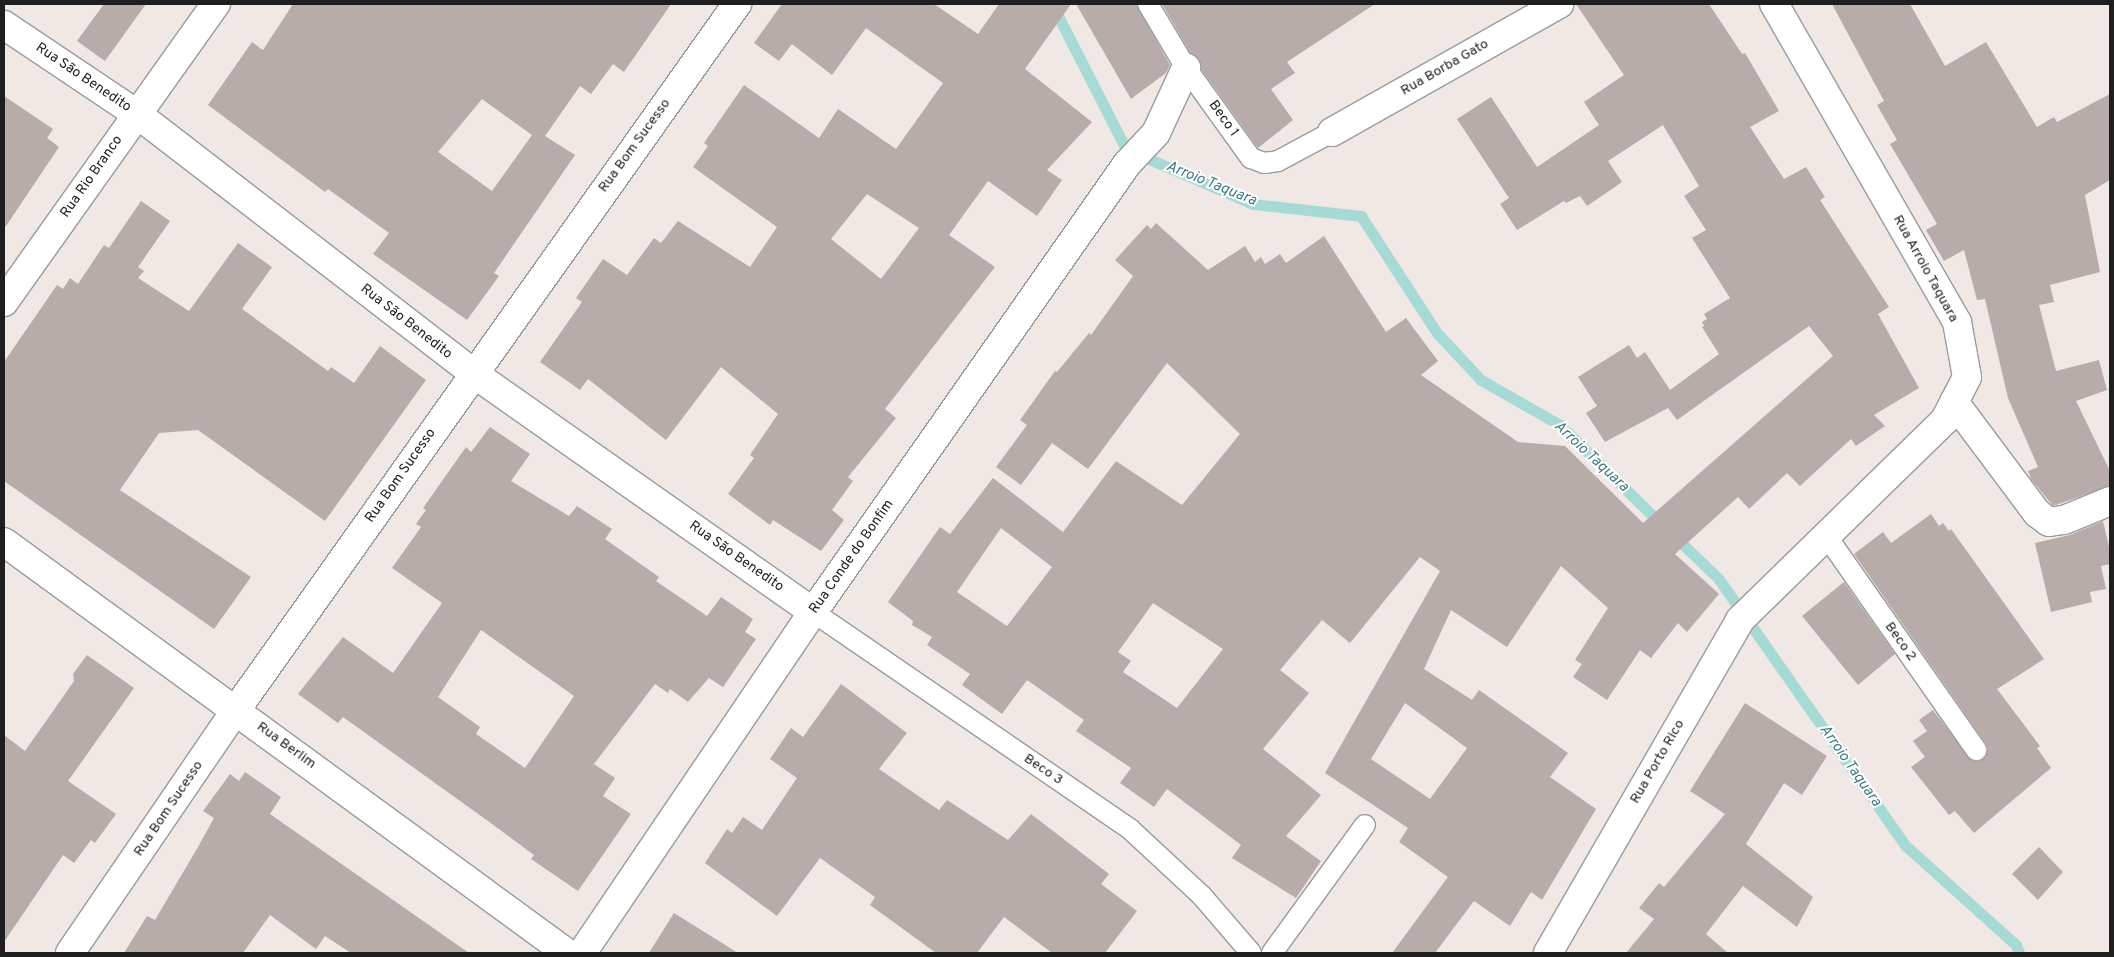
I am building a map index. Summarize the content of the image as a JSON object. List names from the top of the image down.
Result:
{
  "streets": {
    "street": [
      "Rua Borba Gato",
      "Rua São Benedito",
      "Rua Bom Sucesso",
      "Rua Rio Branco",
      "Rua Arroio Taquara",
      "Rua Conde do Bonfim",
      "Rua Berlim",
      "Rua Porto Rico"
    ],
    "lane": ["Beco 1", "Beco 2", "Beco 3"]
  },
  "crossings": [
    ["Rua Borba Gato", "Beco 1"],
    ["Rua São Benedito", "Rua Bom Sucesso"],
    ["Rua São Benedito", "Rua Rio Branco"],
    ["Rua São Benedito", "Rua Conde do Bonfim"],
    ["Rua São Benedito", "Beco 3"],
    ["Beco 1", "Rua Conde do Bonfim"],
    ["Rua Bom Sucesso", "Rua Berlim"],
    ["Rua Arroio Taquara", "Beco 2"],
    ["Rua Arroio Taquara", "Rua Porto Rico"],
    ["Rua Conde do Bonfim", "Beco 3"]
  ],
  "water": ["Arroio Taquara"]
}
